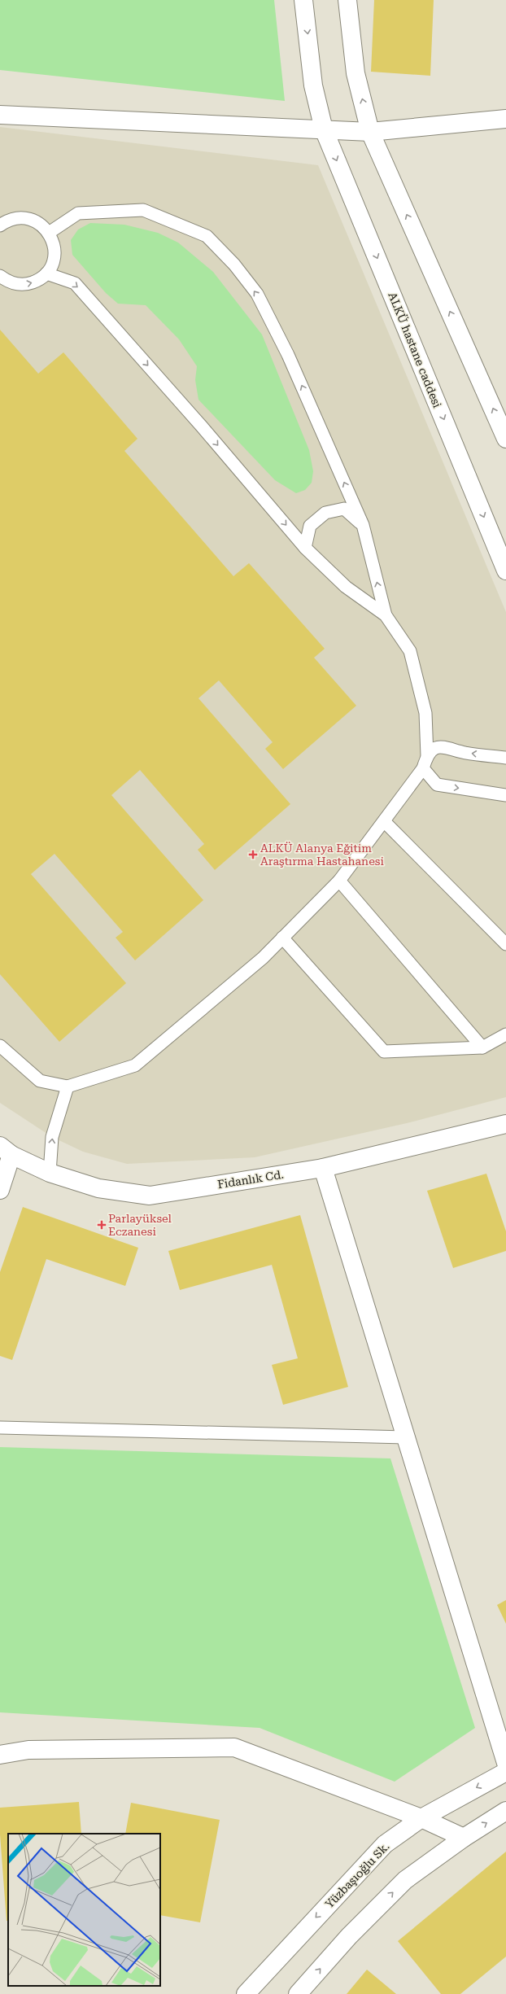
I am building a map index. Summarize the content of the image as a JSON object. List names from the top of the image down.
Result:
{
  "streets": {
    "street": ["ALKÜ hastane caddesi", "Fidanlık Cd.", "Yüzbaşıoğlu Sk."]
  },
  "places": {
    "health": ["ALKÜ Alanya Eğitim Araştırma Hastahanesi", "Parlayüksel Eczanesi"]
  }
}
